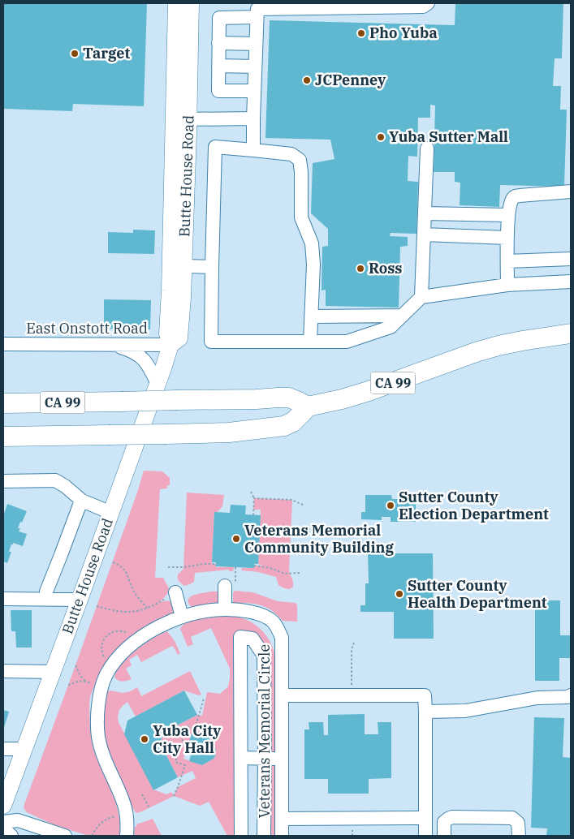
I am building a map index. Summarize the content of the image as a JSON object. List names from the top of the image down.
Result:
{
  "streets": {
    "highway": ["CA 99"],
    "main road": ["Butte House Road"],
    "street": ["East Onstott Road", "Veterans Memorial Circle"]
  },
  "crossings": [
    ["Butte House Road", "East Onstott Road"]
  ],
  "places": [
    "Pho Yuba",
    "Target",
    "JCPenney",
    "Yuba Sutter Mall",
    "Ross",
    "Sutter County Election Department",
    "Veterans Memorial Community Building",
    "Sutter County Health Department",
    "Yuba City City Hall"
  ]
}
